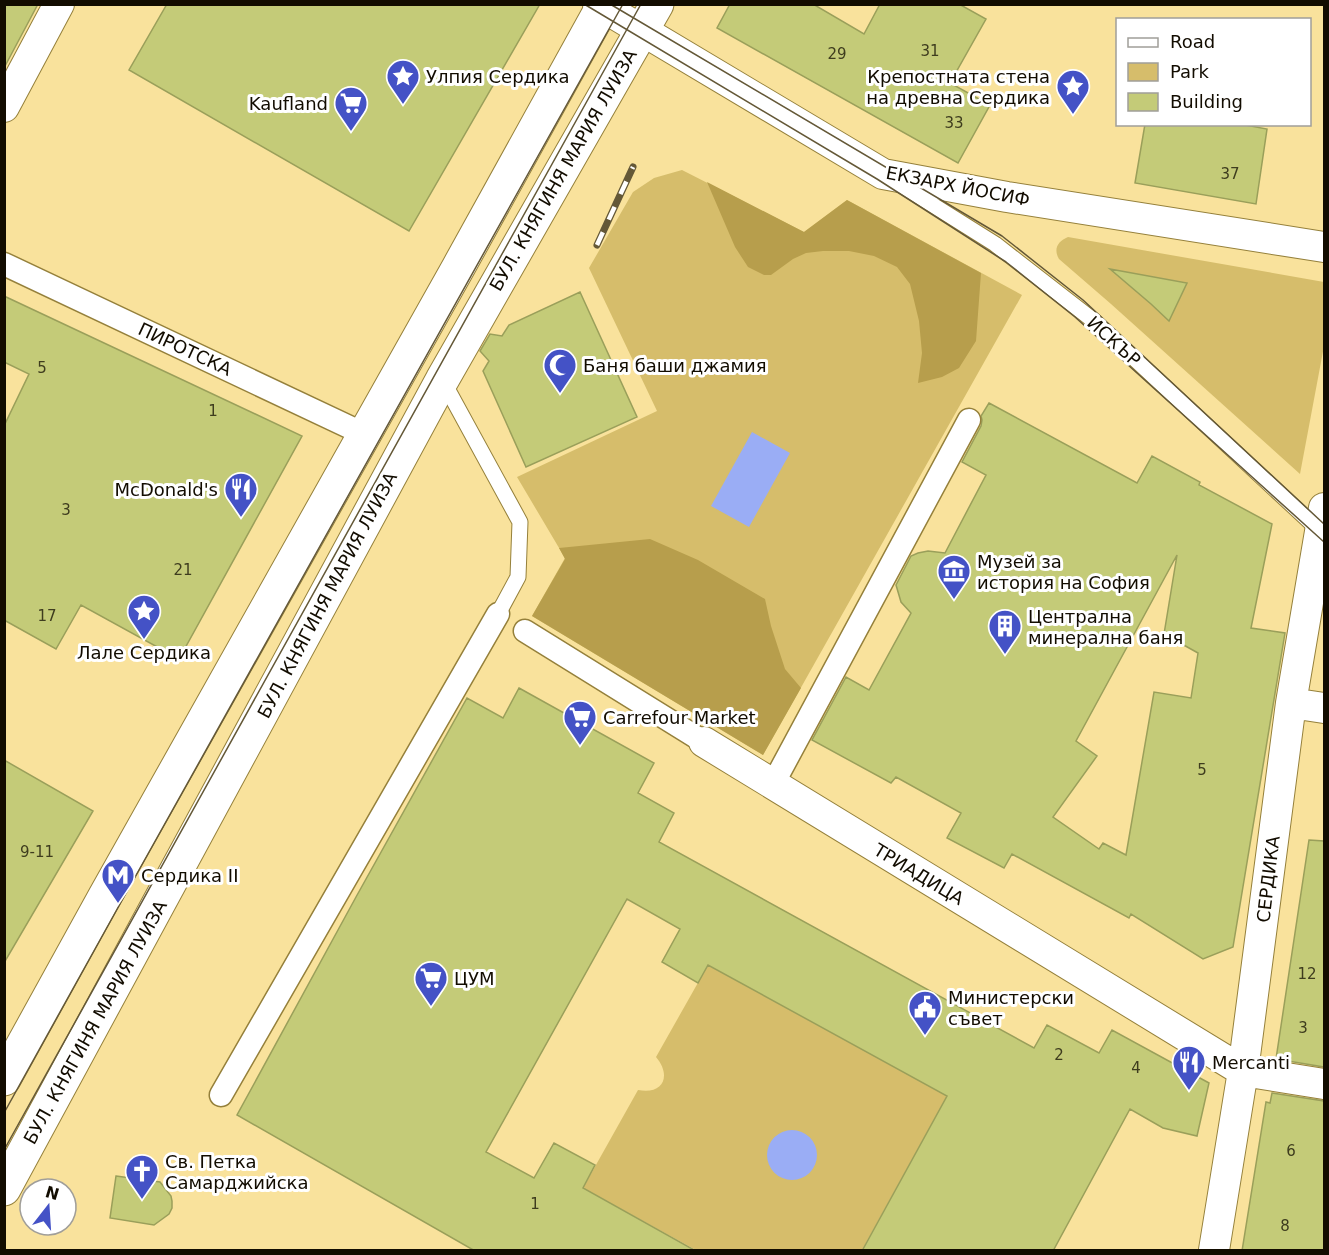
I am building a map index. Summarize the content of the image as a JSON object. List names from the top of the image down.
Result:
{
  "streets": {
    "main road": ["БУЛ. КНЯГИНЯ МАРИЯ ЛУИЗА"],
    "street": [
      "ЕКЗАРХ ЙОСИФ",
      "ПИРОТСКА",
      "ТРИАДИЦА",
      "СЕРДИКА"
    ],
    "lane": ["ИСКЪР"]
  },
  "crossings": [
    ["БУЛ. КНЯГИНЯ МАРИЯ ЛУИЗА", "ЕКЗАРХ ЙОСИФ"],
    ["ЕКЗАРХ ЙОСИФ", "ИСКЪР"],
    ["ИСКЪР", "СЕРДИКА"],
    ["ТРИАДИЦА", "СЕРДИКА"]
  ],
  "places": {
    "place": ["Улпия Сердика", "Крепостната стена на древна Сердика", "Лале Сердика"],
    "supermarket": ["Kaufland", "Carrefour Market", "ЦУМ"],
    "mosque": ["Баня баши джамия"],
    "restaurant": ["McDonald's", "Mercanti"],
    "museum": ["Музей за история на София"],
    "building": ["Централна минерална баня"],
    "metro station": ["Сердика II"],
    "public building": ["Министерски съвет"],
    "church": ["Св. Петка Самарджийска"]
  },
  "house_numbers": [
    "31",
    "29",
    "33",
    "37",
    "5",
    "1",
    "3",
    "21",
    "17",
    "5",
    "9-11",
    "12",
    "3",
    "2",
    "4",
    "6",
    "1",
    "8"
  ],
  "legend": ["Road", "Park", "Building"],
  "north": "top"
}
